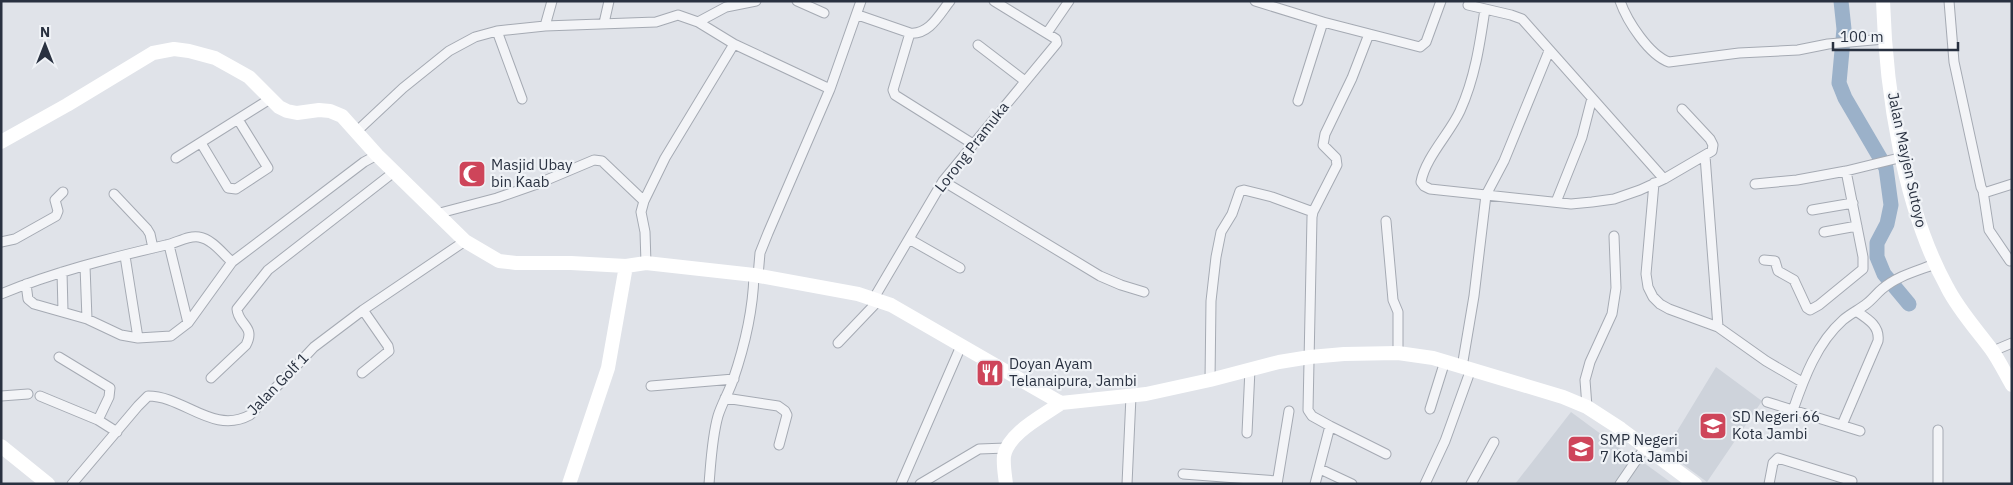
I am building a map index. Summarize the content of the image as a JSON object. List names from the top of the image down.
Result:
{
  "streets": {
    "street": ["Lorong Pramuka", "Jalan Mayjen Sutoyo", "Jalan Golf 1"]
  },
  "places": {
    "mosque": ["Masjid Ubay bin Kaab"],
    "restaurant": ["Doyan Ayam Telanaipura, Jambi"],
    "school or university": ["SD Negeri 66 Kota Jambi", "SMP Negeri 7 Kota Jambi"]
  },
  "scale_bar": "100 m",
  "north": "top"
}
